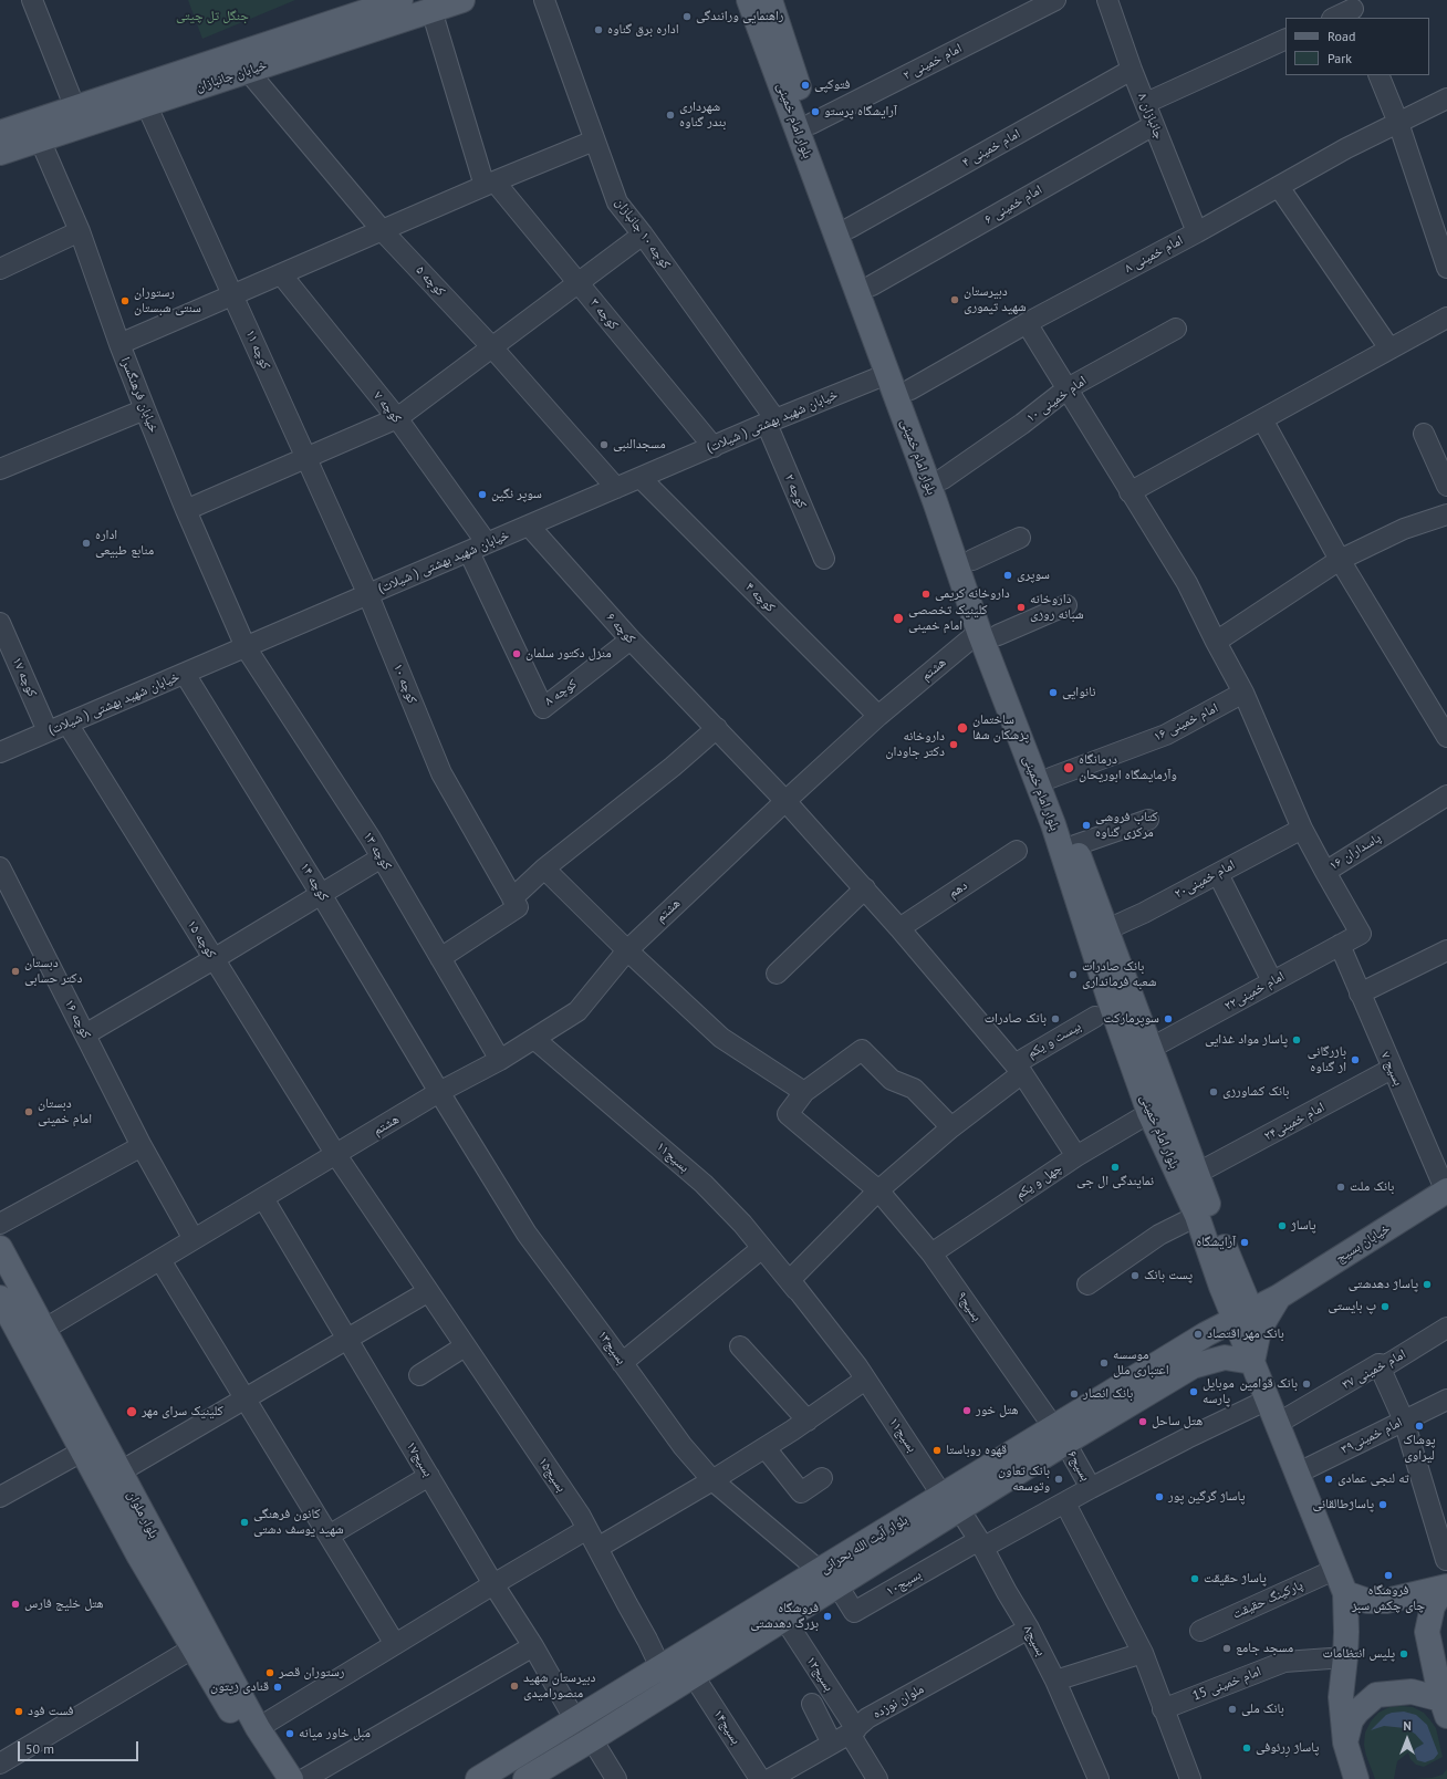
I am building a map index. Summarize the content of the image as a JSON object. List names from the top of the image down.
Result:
{
  "streets": {
    "main road": [
      "خیابان جانبازان",
      "بلوار امام خمینی",
      "خیابان بسیج",
      "بلوار ملوان",
      "بلوار آیت الله بحرانی"
    ],
    "street": [
      "امام خمینی ۲",
      "جانبازان ۸",
      "امام خمینی ۴",
      "امام خمینی ۶",
      "کوچه ۱۰ جانبازان",
      "امام خمینی ۸",
      "کوچه ۵",
      "کوچه ۳",
      "کوچه ۱۱",
      "خیابان فرهنگسرا",
      "امام خمینی ۱۰",
      "کوچه ۷",
      "خیابان شهید بهشتی ( شیلات)",
      "کوچه ۲",
      "کوچه ۴",
      "کوچه ۶",
      "هشتم",
      "کوچه ۱۷",
      "کوچه ۱۰",
      "کوچه ۸",
      "امام خمینی ۱۶",
      "کوچه ۱۳",
      "پاسداران ۱۶",
      "امام خمینی۲۰",
      "کوچه ۱۴",
      "دهم",
      "کوچه ۱۵",
      "امام خمینی۲۲",
      "کوچه ۱۶",
      "بیست و یکم",
      "بسیج ۷",
      "امام خمینی۲۴",
      "بسیج۱۱",
      "چهل و یکم",
      "بسیج۹",
      "بسیج۱۳",
      "امام خمینی ۳۷",
      "امام خمینی۳۹",
      "بسیج۱۷",
      "بسیج۶",
      "بسیج۱۵",
      "بسیج۱۰",
      "پارکینگ حقیقت",
      "بسیج۸",
      "بسیج۱۲",
      "امام خمینی 15",
      "ملوان نوزده",
      "بسیج۱۴"
    ]
  },
  "crossings": [
    ["امام خمینی ۲", "بلوار امام خمینی"],
    ["خیابان جانبازان", "کوچه ۵"],
    ["خیابان جانبازان", "کوچه ۱۱"],
    ["خیابان جانبازان", "خیابان فرهنگسرا"],
    ["جانبازان ۸", "امام خمینی ۴"],
    ["جانبازان ۸", "امام خمینی ۶"],
    ["جانبازان ۸", "امام خمینی ۸"],
    ["بلوار امام خمینی", "امام خمینی ۴"],
    ["بلوار امام خمینی", "امام خمینی ۶"],
    ["بلوار امام خمینی", "امام خمینی ۸"],
    ["بلوار امام خمینی", "امام خمینی ۱۰"],
    ["بلوار امام خمینی", "خیابان شهید بهشتی ( شیلات)"],
    ["بلوار امام خمینی", "هشتم"],
    ["بلوار امام خمینی", "امام خمینی ۱۶"],
    ["بلوار امام خمینی", "امام خمینی۲۰"],
    ["بلوار امام خمینی", "امام خمینی۲۲"],
    ["بلوار امام خمینی", "امام خمینی۲۴"],
    ["بلوار امام خمینی", "چهل و یکم"],
    ["بلوار امام خمینی", "خیابان بسیج"],
    ["بلوار امام خمینی", "امام خمینی ۳۷"],
    ["بلوار امام خمینی", "امام خمینی۳۹"],
    ["بلوار امام خمینی", "بلوار آیت الله بحرانی"],
    ["بلوار امام خمینی", "پارکینگ حقیقت"],
    ["کوچه ۱۰ جانبازان", "خیابان شهید بهشتی ( شیلات)"],
    ["کوچه ۱۰ جانبازان", "کوچه ۲"],
    ["کوچه ۵", "خیابان شهید بهشتی ( شیلات)"],
    ["کوچه ۳", "خیابان شهید بهشتی ( شیلات)"],
    ["کوچه ۱۱", "خیابان شهید بهشتی ( شیلات)"],
    ["کوچه ۱۱", "کوچه ۱۰"],
    ["خیابان فرهنگسرا", "خیابان شهید بهشتی ( شیلات)"],
    ["خیابان فرهنگسرا", "کوچه ۱۳"],
    ["کوچه ۷", "خیابان شهید بهشتی ( شیلات)"],
    ["کوچه ۷", "کوچه ۸"],
    ["خیابان شهید بهشتی ( شیلات)", "کوچه ۲"],
    ["خیابان شهید بهشتی ( شیلات)", "کوچه ۴"],
    ["خیابان شهید بهشتی ( شیلات)", "کوچه ۶"],
    ["خیابان شهید بهشتی ( شیلات)", "کوچه ۱۷"],
    ["خیابان شهید بهشتی ( شیلات)", "کوچه ۱۰"],
    ["خیابان شهید بهشتی ( شیلات)", "کوچه ۸"],
    ["خیابان شهید بهشتی ( شیلات)", "کوچه ۱۳"],
    ["خیابان شهید بهشتی ( شیلات)", "کوچه ۱۴"],
    ["خیابان شهید بهشتی ( شیلات)", "کوچه ۱۵"],
    ["کوچه ۴", "هشتم"],
    ["کوچه ۶", "هشتم"],
    ["کوچه ۶", "کوچه ۸"],
    ["کوچه ۶", "دهم"],
    ["کوچه ۶", "بیست و یکم"],
    ["کوچه ۶", "چهل و یکم"],
    ["هشتم", "کوچه ۱۳"],
    ["هشتم", "کوچه ۱۴"],
    ["هشتم", "کوچه ۱۵"],
    ["هشتم", "کوچه ۱۶"],
    ["هشتم", "بسیج۱۱"],
    ["هشتم", "بسیج۱۳"],
    ["هشتم", "بسیج۱۷"],
    ["هشتم", "بلوار ملوان"],
    ["پاسداران ۱۶", "امام خمینی۲۲"],
    ["کوچه ۱۴", "بسیج۱۳"],
    ["کوچه ۱۵", "بسیج۱۵"],
    ["امام خمینی۲۲", "بسیج ۷"],
    ["بیست و یکم", "بسیج۱۱"],
    ["بیست و یکم", "بسیج۹"],
    ["بسیج ۷", "امام خمینی۲۴"],
    ["بسیج ۷", "خیابان بسیج"],
    ["بسیج۱۱", "بلوار آیت الله بحرانی"],
    ["بسیج۱۱", "بسیج۸"],
    ["چهل و یکم", "بسیج۹"],
    ["خیابان بسیج", "بلوار آیت الله بحرانی"],
    ["بسیج۹", "بسیج۶"],
    ["بسیج۹", "بلوار آیت الله بحرانی"],
    ["بسیج۱۳", "بلوار آیت الله بحرانی"],
    ["بسیج۱۳", "بسیج۱۰"],
    ["بسیج۱۷", "بلوار آیت الله بحرانی"],
    ["بسیج۶", "بلوار آیت الله بحرانی"],
    ["بسیج۱۵", "بلوار آیت الله بحرانی"],
    ["بلوار آیت الله بحرانی", "بسیج۱۰"],
    ["بلوار آیت الله بحرانی", "بسیج۸"],
    ["بلوار آیت الله بحرانی", "بسیج۱۲"],
    ["بلوار آیت الله بحرانی", "بسیج۱۴"],
    ["بسیج۱۰", "بسیج۸"],
    ["بسیج۸", "ملوان نوزده"],
    ["بسیج۱۲", "ملوان نوزده"]
  ],
  "parks": ["جنگل تل چیتی"],
  "places": [
    "راهنمایی ورانندگی",
    "اداره برق گناوه",
    "فتوکپی",
    "آرایشگاه پرستو",
    "شهرداری بندر گناوه",
    "دبیرستان شهید تیموری",
    "رستوران سنتی شبستان",
    "مسجدالنبی",
    "سوپر نگین",
    "اداره منابع طبیعی",
    "سوپری",
    "داروخانه کریمی",
    "داروخانه شبانه روزی",
    "کلینیک تخصصی امام خمینی",
    "منزل دکتور سلمان",
    "نانوایی",
    "ساختمان پزشکان شفا",
    "داروخانه دکتر جاودان",
    "درمانگاه وآزمایشگاه ابوریحان",
    "کتاب فروشى مرکزى گناوه",
    "دبستان دکتر حسابی",
    "بانک صادرات شعبه فرمانداری",
    "بانک صادرات",
    "سوپرمارکت",
    "پاساز مواد غذایی",
    "بازرگانی از گناوه",
    "بانک کشاورزی",
    "دبستان امام خمینی",
    "نمایندگی ال جی",
    "بانک ملت",
    "پاساژ",
    "آرایشگاه",
    "پست بانک",
    "پاساژ دهدشتی",
    "پ بایستی",
    "بانک مهر اقتصاد",
    "موسسه اعتباری ملل",
    "بانک قوامین",
    "موبایل پارسه",
    "بانک انصار",
    "هتل خور",
    "کلینیک سرای مهر",
    "هتل ساحل",
    "پوشاک لیراوی",
    "قهوه روباستا",
    "بانک تعاون وتوسعه",
    "ته لنجی عمادی",
    "پاساژ گرگین پور",
    "پاساژطالقانی",
    "کانون فرهنگی شهید یوسف دشتی",
    "فروشگاه چای چکش سبز",
    "پاساژ حقیقت",
    "هتل خلیج فارس",
    "فروشگاه بزرگ دهدشتی",
    "مسجد جامع",
    "پلیس انتظامات",
    "رستوران قصر",
    "دبیرستان شهید منصورامیدی",
    "قنادى زیتون",
    "بانک ملی",
    "فست فود",
    "مبل خاور میانه",
    "پاساژ رِرئوفی"
  ],
  "legend": ["Road", "Park"],
  "scale_bar": "50 m",
  "north": "top"
}
